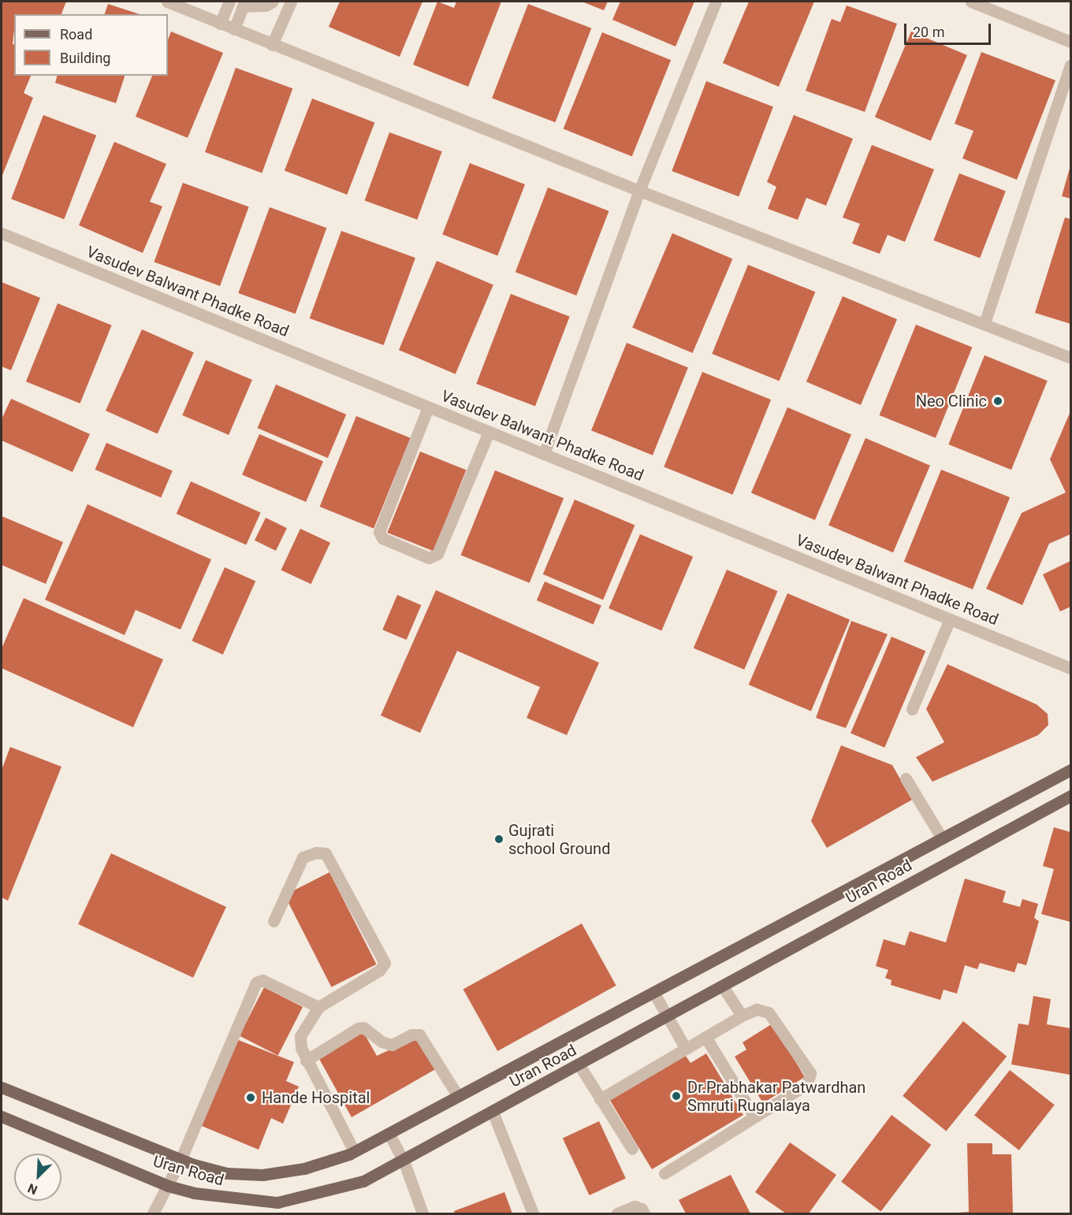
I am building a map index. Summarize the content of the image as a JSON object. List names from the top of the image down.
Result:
{
  "streets": {
    "main road": ["Uran Road"],
    "street": ["Vasudev Balwant Phadke Road"]
  },
  "places": [
    "Neo Clinic",
    "Gujrati school Ground",
    "Dr.Prabhakar Patwardhan Smruti Rugnalaya",
    "Hande Hospital"
  ],
  "legend": ["Road", "Building"],
  "scale_bar": "20 m",
  "north": "bottom left"
}
